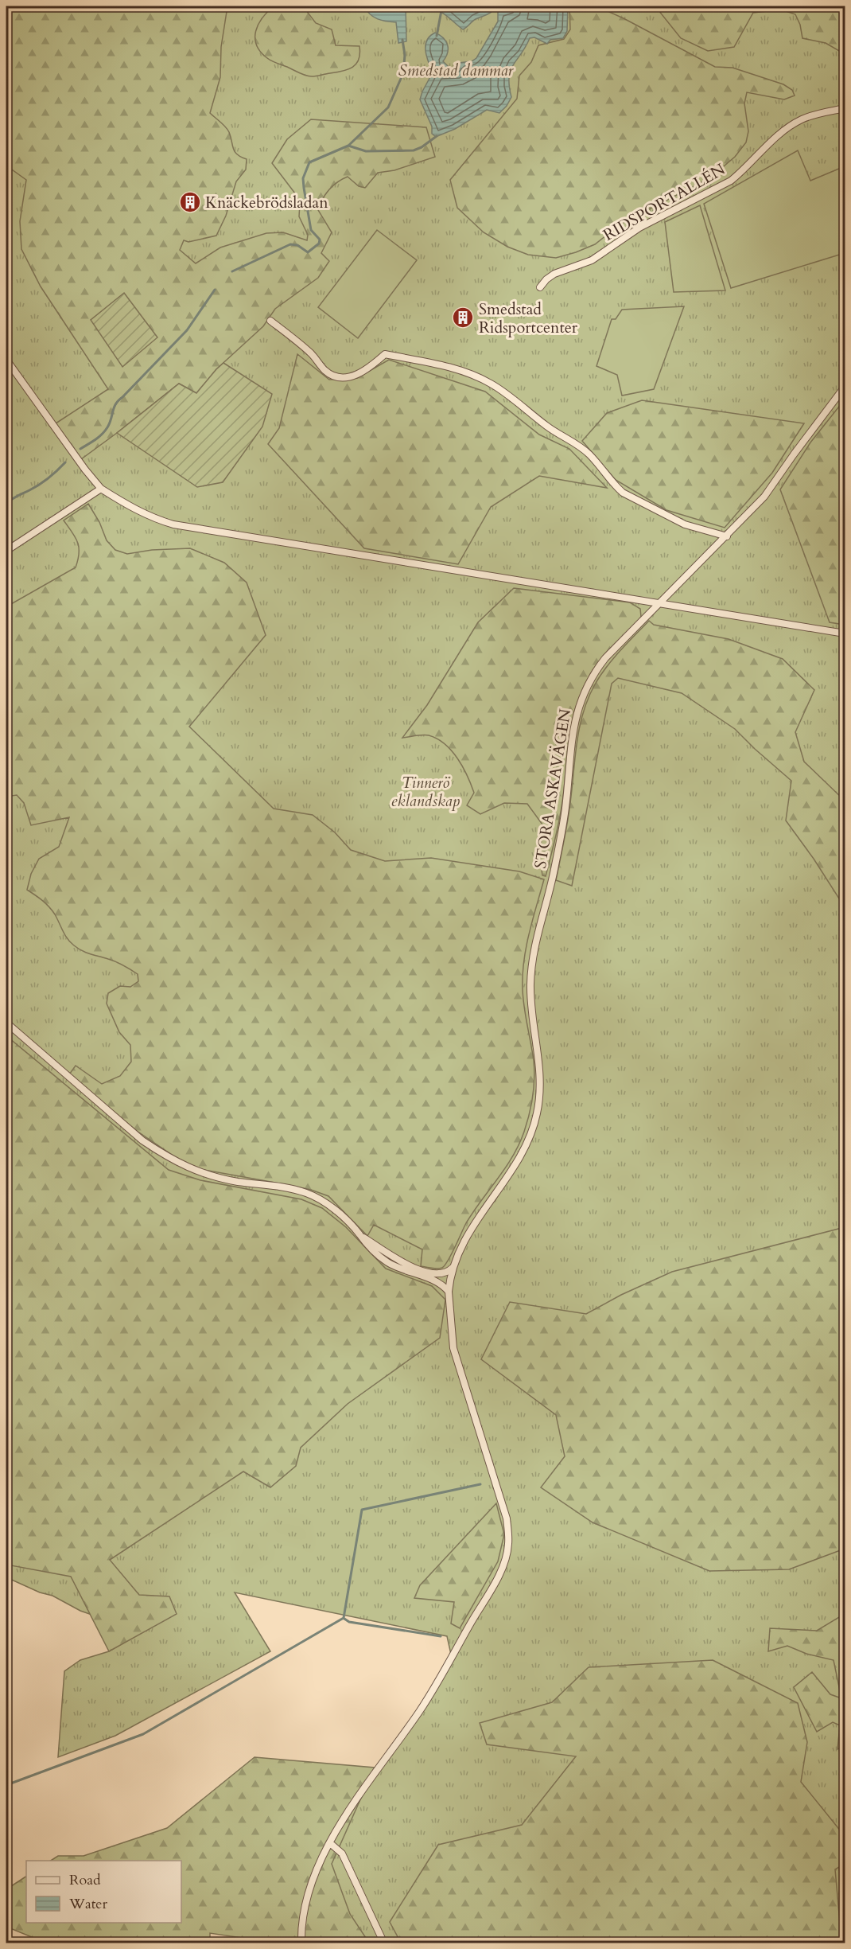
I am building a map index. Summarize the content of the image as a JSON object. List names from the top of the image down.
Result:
{
  "streets": {
    "street": ["RIDSPORTALLÉN", "STORA ASKAVÄGEN"]
  },
  "parks": ["Smedstad dammar", "Tinnerö eklandskap"],
  "places": {
    "building": ["Knäckebrödsladan", "Smedstad Ridsportcenter"]
  },
  "legend": ["Road", "Water"]
}
